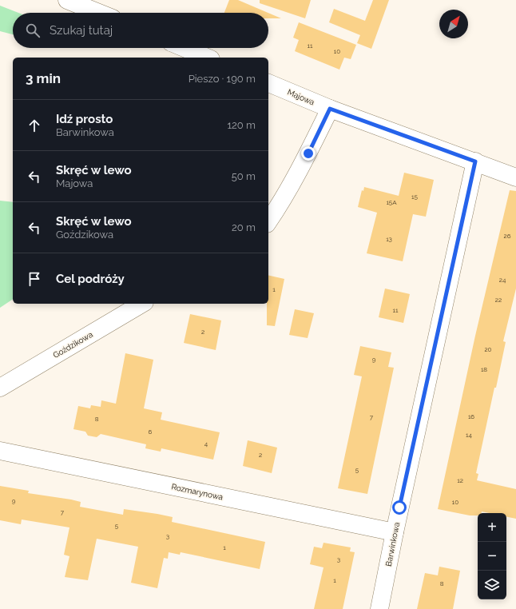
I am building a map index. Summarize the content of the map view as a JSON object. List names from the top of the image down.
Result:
{
  "streets": {
    "street": [
      "Majowa",
      "Goździkowa",
      "Rozmarynowa",
      "Barwinkowa"
    ]
  },
  "crossings": [
    ["Majowa", "Barwinkowa"],
    ["Rozmarynowa", "Barwinkowa"]
  ],
  "house_numbers": [
    "11",
    "10",
    "15",
    "15A",
    "26",
    "13",
    "24",
    "1",
    "22",
    "11",
    "2",
    "20",
    "9",
    "18",
    "16",
    "7",
    "8",
    "6",
    "14",
    "4",
    "2",
    "5",
    "12",
    "9",
    "10",
    "7",
    "5",
    "3",
    "1",
    "3",
    "1",
    "8"
  ],
  "north": "top right",
  "page": {
    "search": "Szukaj tutaj",
    "heading": ["3 min", "Pieszo · 190 m"],
    "list": [
      ["Idź prosto", "Barwinkowa", "120 m"],
      ["Skręć w lewo", "Majowa", "50 m"],
      ["Skręć w lewo", "Goździkowa", "20 m"],
      "Cel podróży"
    ],
    "map_buttons": ["+", "−"]
  }
}
